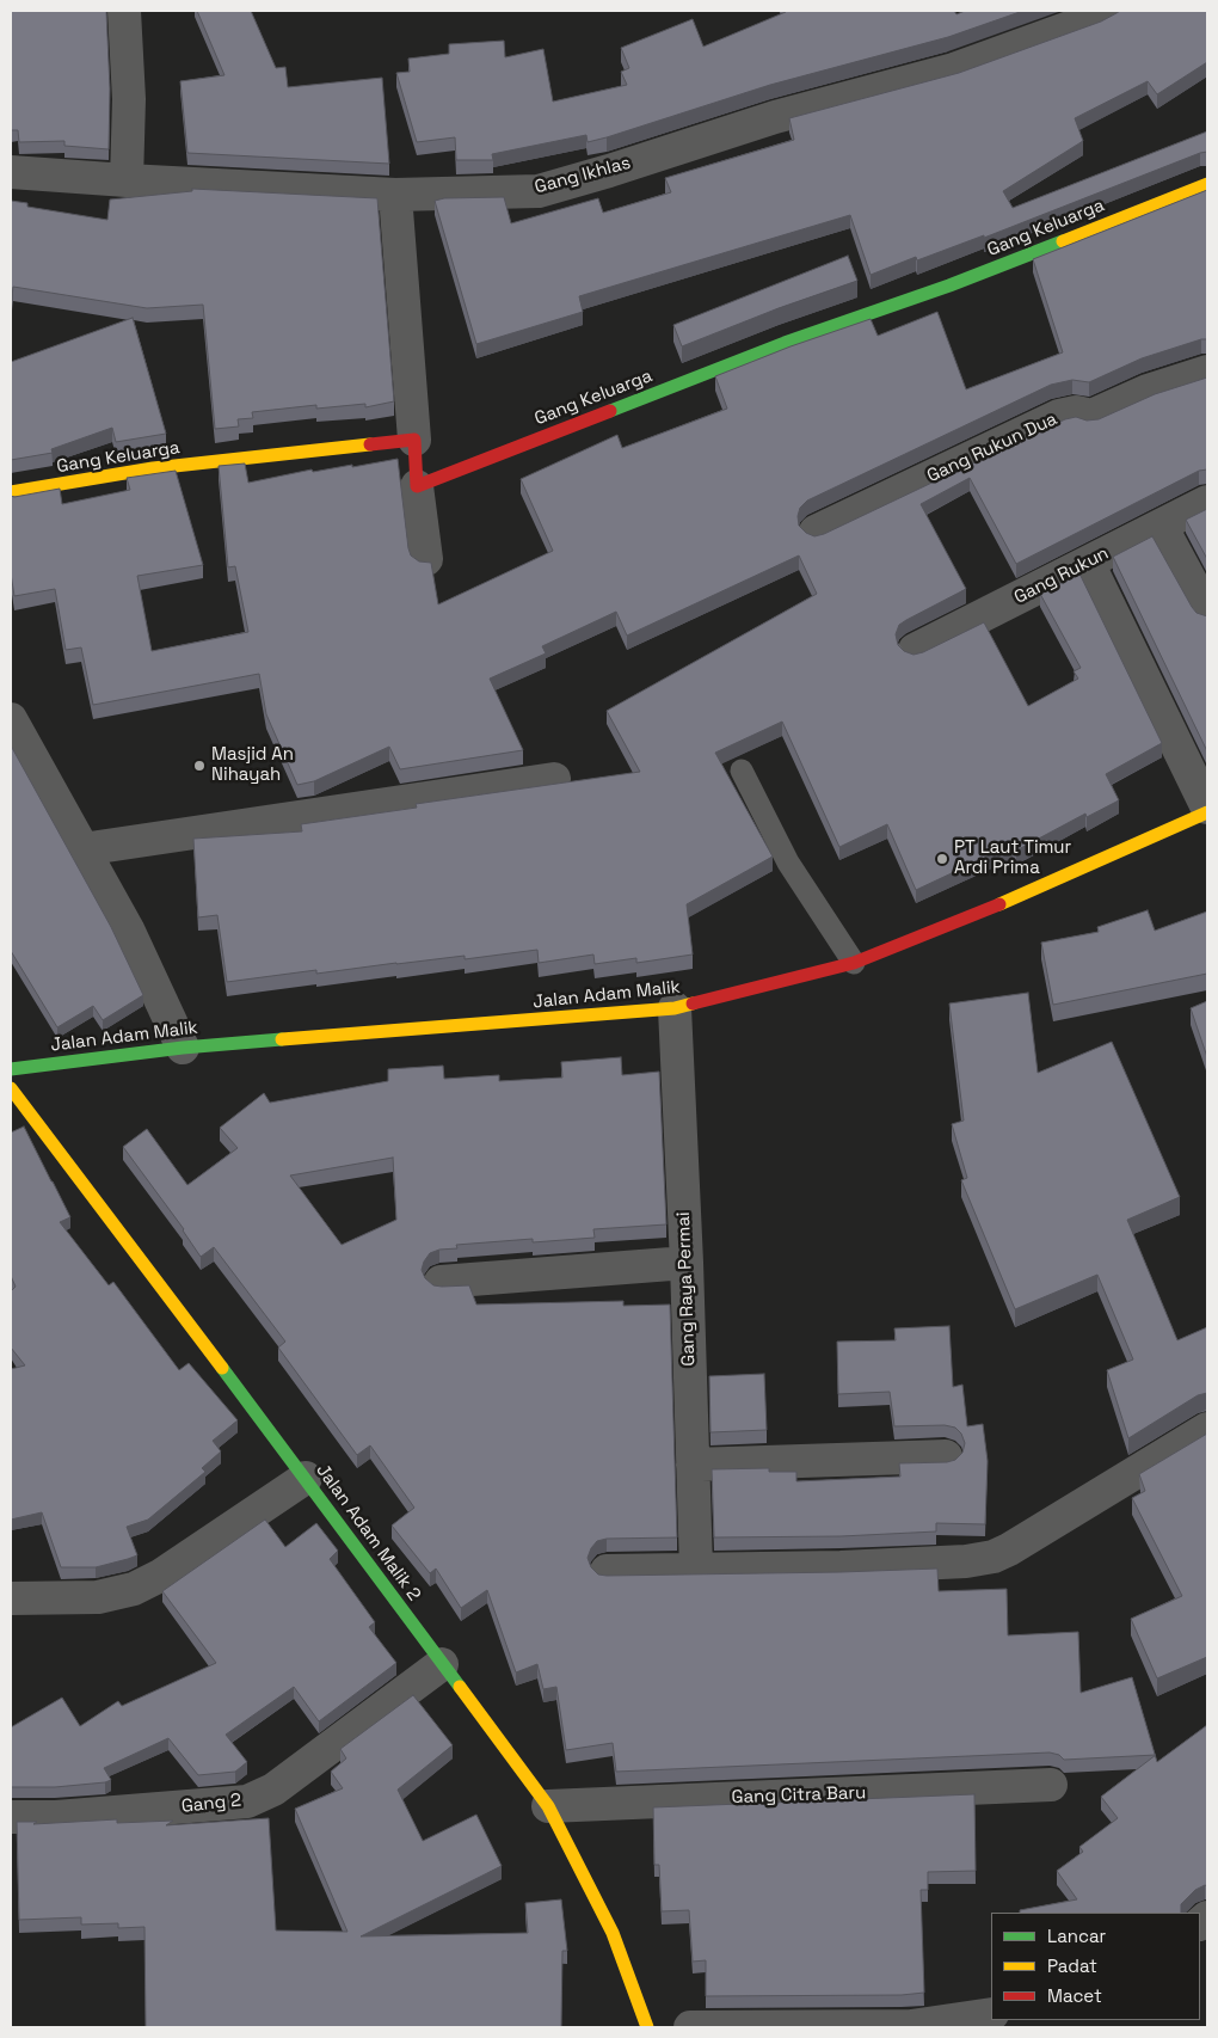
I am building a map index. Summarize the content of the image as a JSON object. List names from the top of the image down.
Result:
{
  "streets": {
    "street": [
      "Gang Ikhlas",
      "Gang Keluarga",
      "Gang Rukun Dua",
      "Gang Rukun",
      "Jalan Adam Malik",
      "Gang Raya Permai",
      "Jalan Adam Malik 2",
      "Gang Citra Baru",
      "Gang 2"
    ]
  },
  "crossings": [
    ["Jalan Adam Malik", "Gang Raya Permai"],
    ["Jalan Adam Malik 2", "Gang Citra Baru"],
    ["Jalan Adam Malik 2", "Gang 2"]
  ],
  "places": ["Masjid An Nihayah", "PT Laut Timur Ardi Prima"],
  "legend": ["Lancar", "Padat", "Macet"]
}
